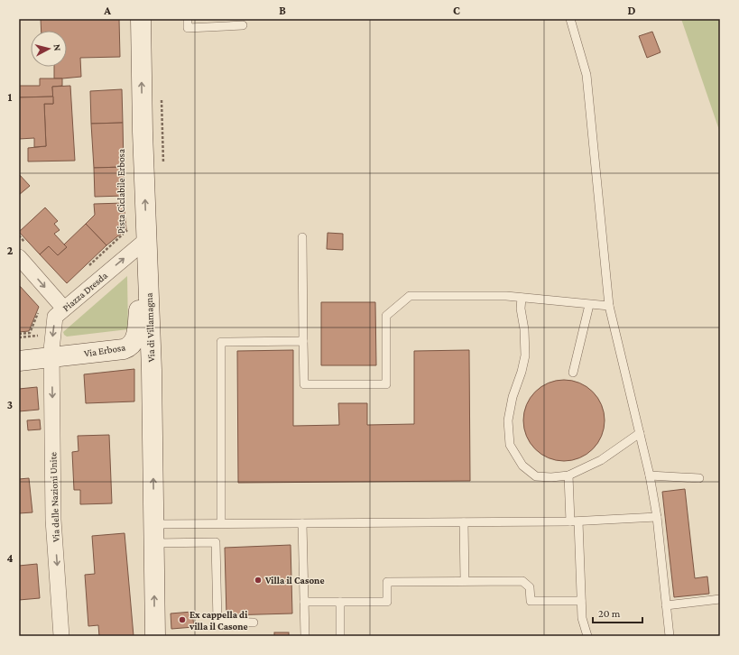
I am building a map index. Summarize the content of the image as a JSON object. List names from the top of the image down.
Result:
{
  "streets": {
    "main road": ["Via di Villamagna", "Via Erbosa"],
    "street": ["Piazza Dresda", "Via delle Nazioni Unite"],
    "path": ["Pista Ciclabile Erbosa"]
  },
  "crossings": [
    ["Pista Ciclabile Erbosa", "Piazza Dresda"],
    ["Piazza Dresda", "Via di Villamagna"],
    ["Piazza Dresda", "Via Erbosa"],
    ["Piazza Dresda", "Via delle Nazioni Unite"],
    ["Via di Villamagna", "Via Erbosa"],
    ["Via Erbosa", "Via delle Nazioni Unite"]
  ],
  "one_way": ["Via di Villamagna", "Via delle Nazioni Unite"],
  "places": ["Villa il Casone", "Ex cappella di villa il Casone"],
  "scale_bar": "20 m",
  "north": "right",
  "grid": {
    "columns": [
      "A",
      "B",
      "C",
      "D"
    ],
    "rows": [
      "1",
      "2",
      "3",
      "4"
    ]
  }
}
